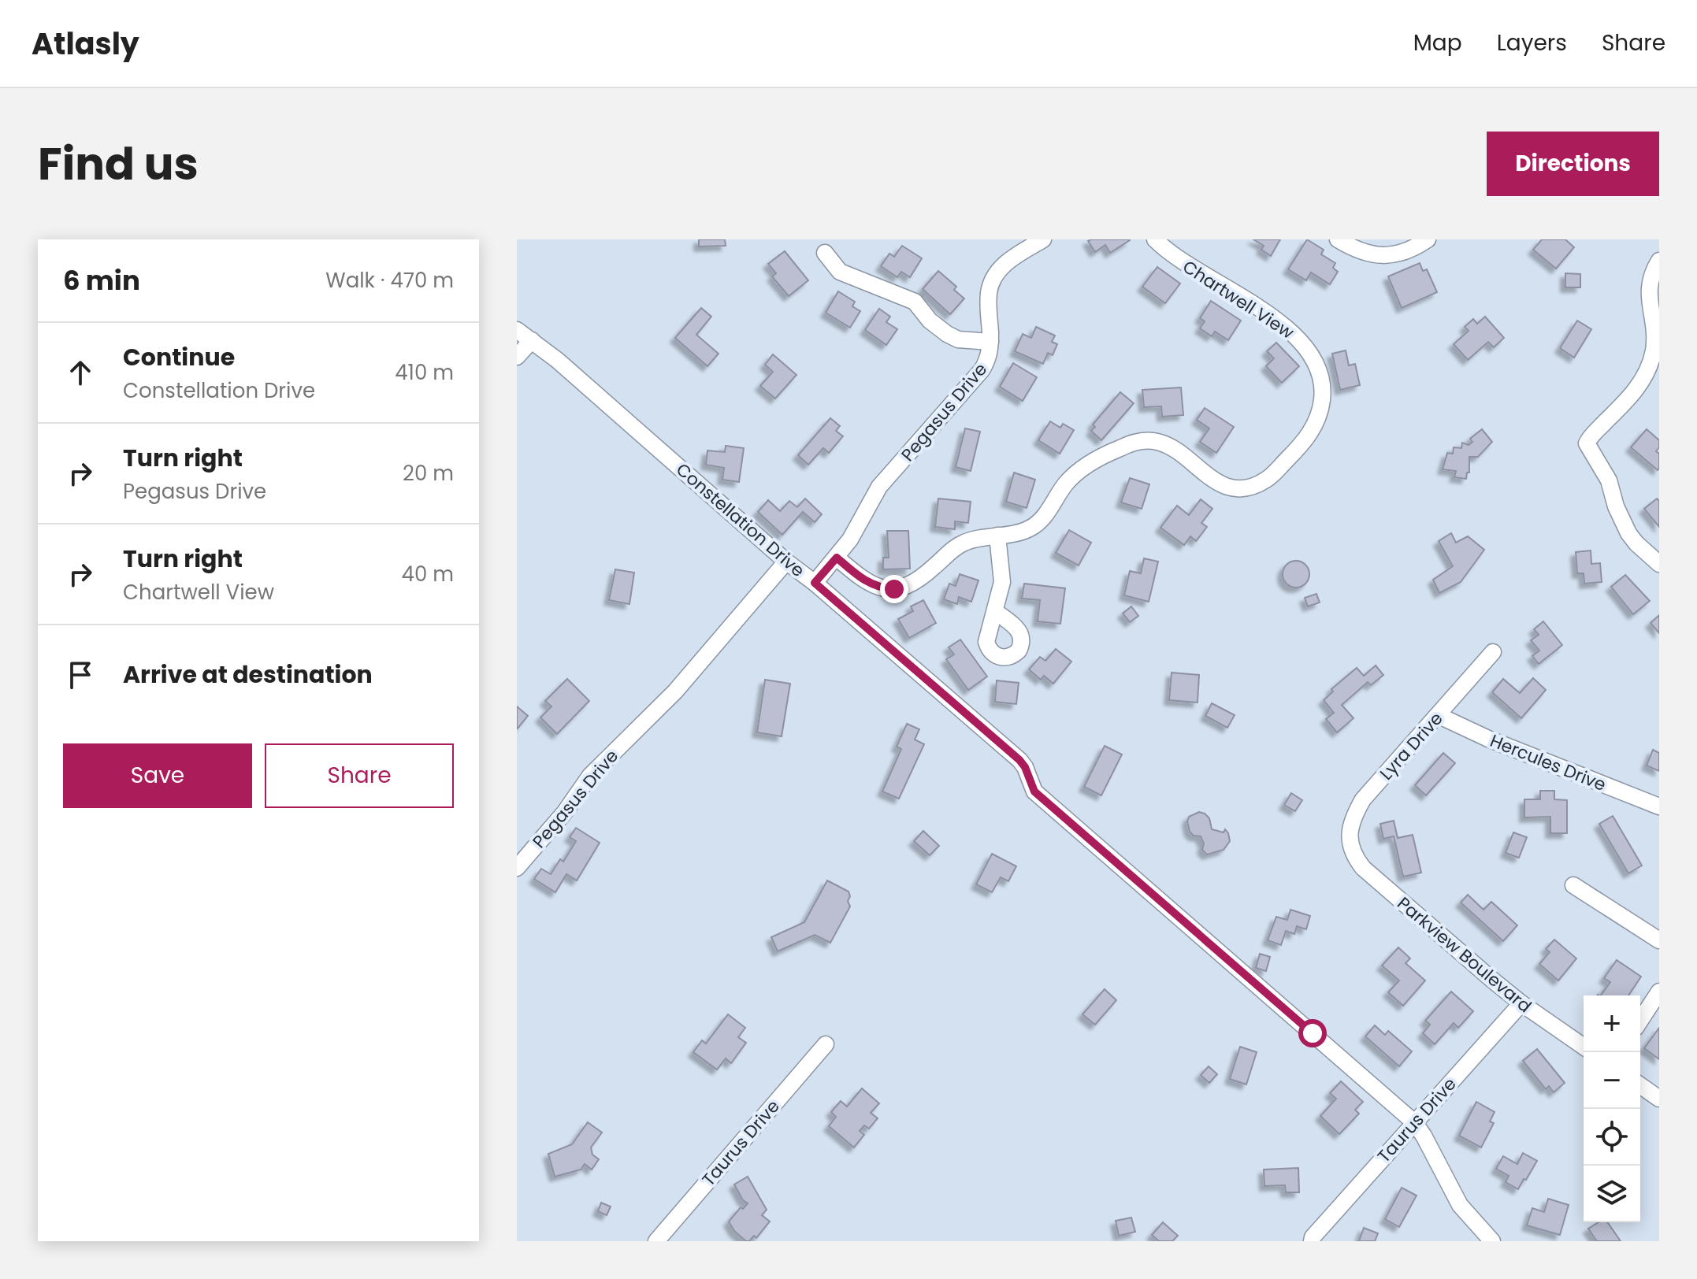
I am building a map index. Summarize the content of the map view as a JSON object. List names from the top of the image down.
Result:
{
  "streets": {
    "street": [
      "Chartwell View",
      "Pegasus Drive",
      "Constellation Drive",
      "Lyra Drive",
      "Hercules Drive",
      "Parkview Boulevard",
      "Taurus Drive"
    ]
  },
  "crossings": [
    ["Chartwell View", "Pegasus Drive"],
    ["Pegasus Drive", "Constellation Drive"],
    ["Constellation Drive", "Taurus Drive"],
    ["Lyra Drive", "Hercules Drive"],
    ["Lyra Drive", "Parkview Boulevard"],
    ["Parkview Boulevard", "Taurus Drive"]
  ],
  "page": {
    "header": "Atlasly",
    "nav": ["Map", "Layers", "Share"],
    "title": "Find us",
    "buttons": [
      "Directions",
      ["Save", "Share"]
    ],
    "heading": ["6 min", "Walk · 470 m"],
    "list": [
      ["Continue", "Constellation Drive", "410 m"],
      ["Turn right", "Pegasus Drive", "20 m"],
      ["Turn right", "Chartwell View", "40 m"],
      "Arrive at destination"
    ],
    "map_buttons": ["+", "−"]
  }
}
